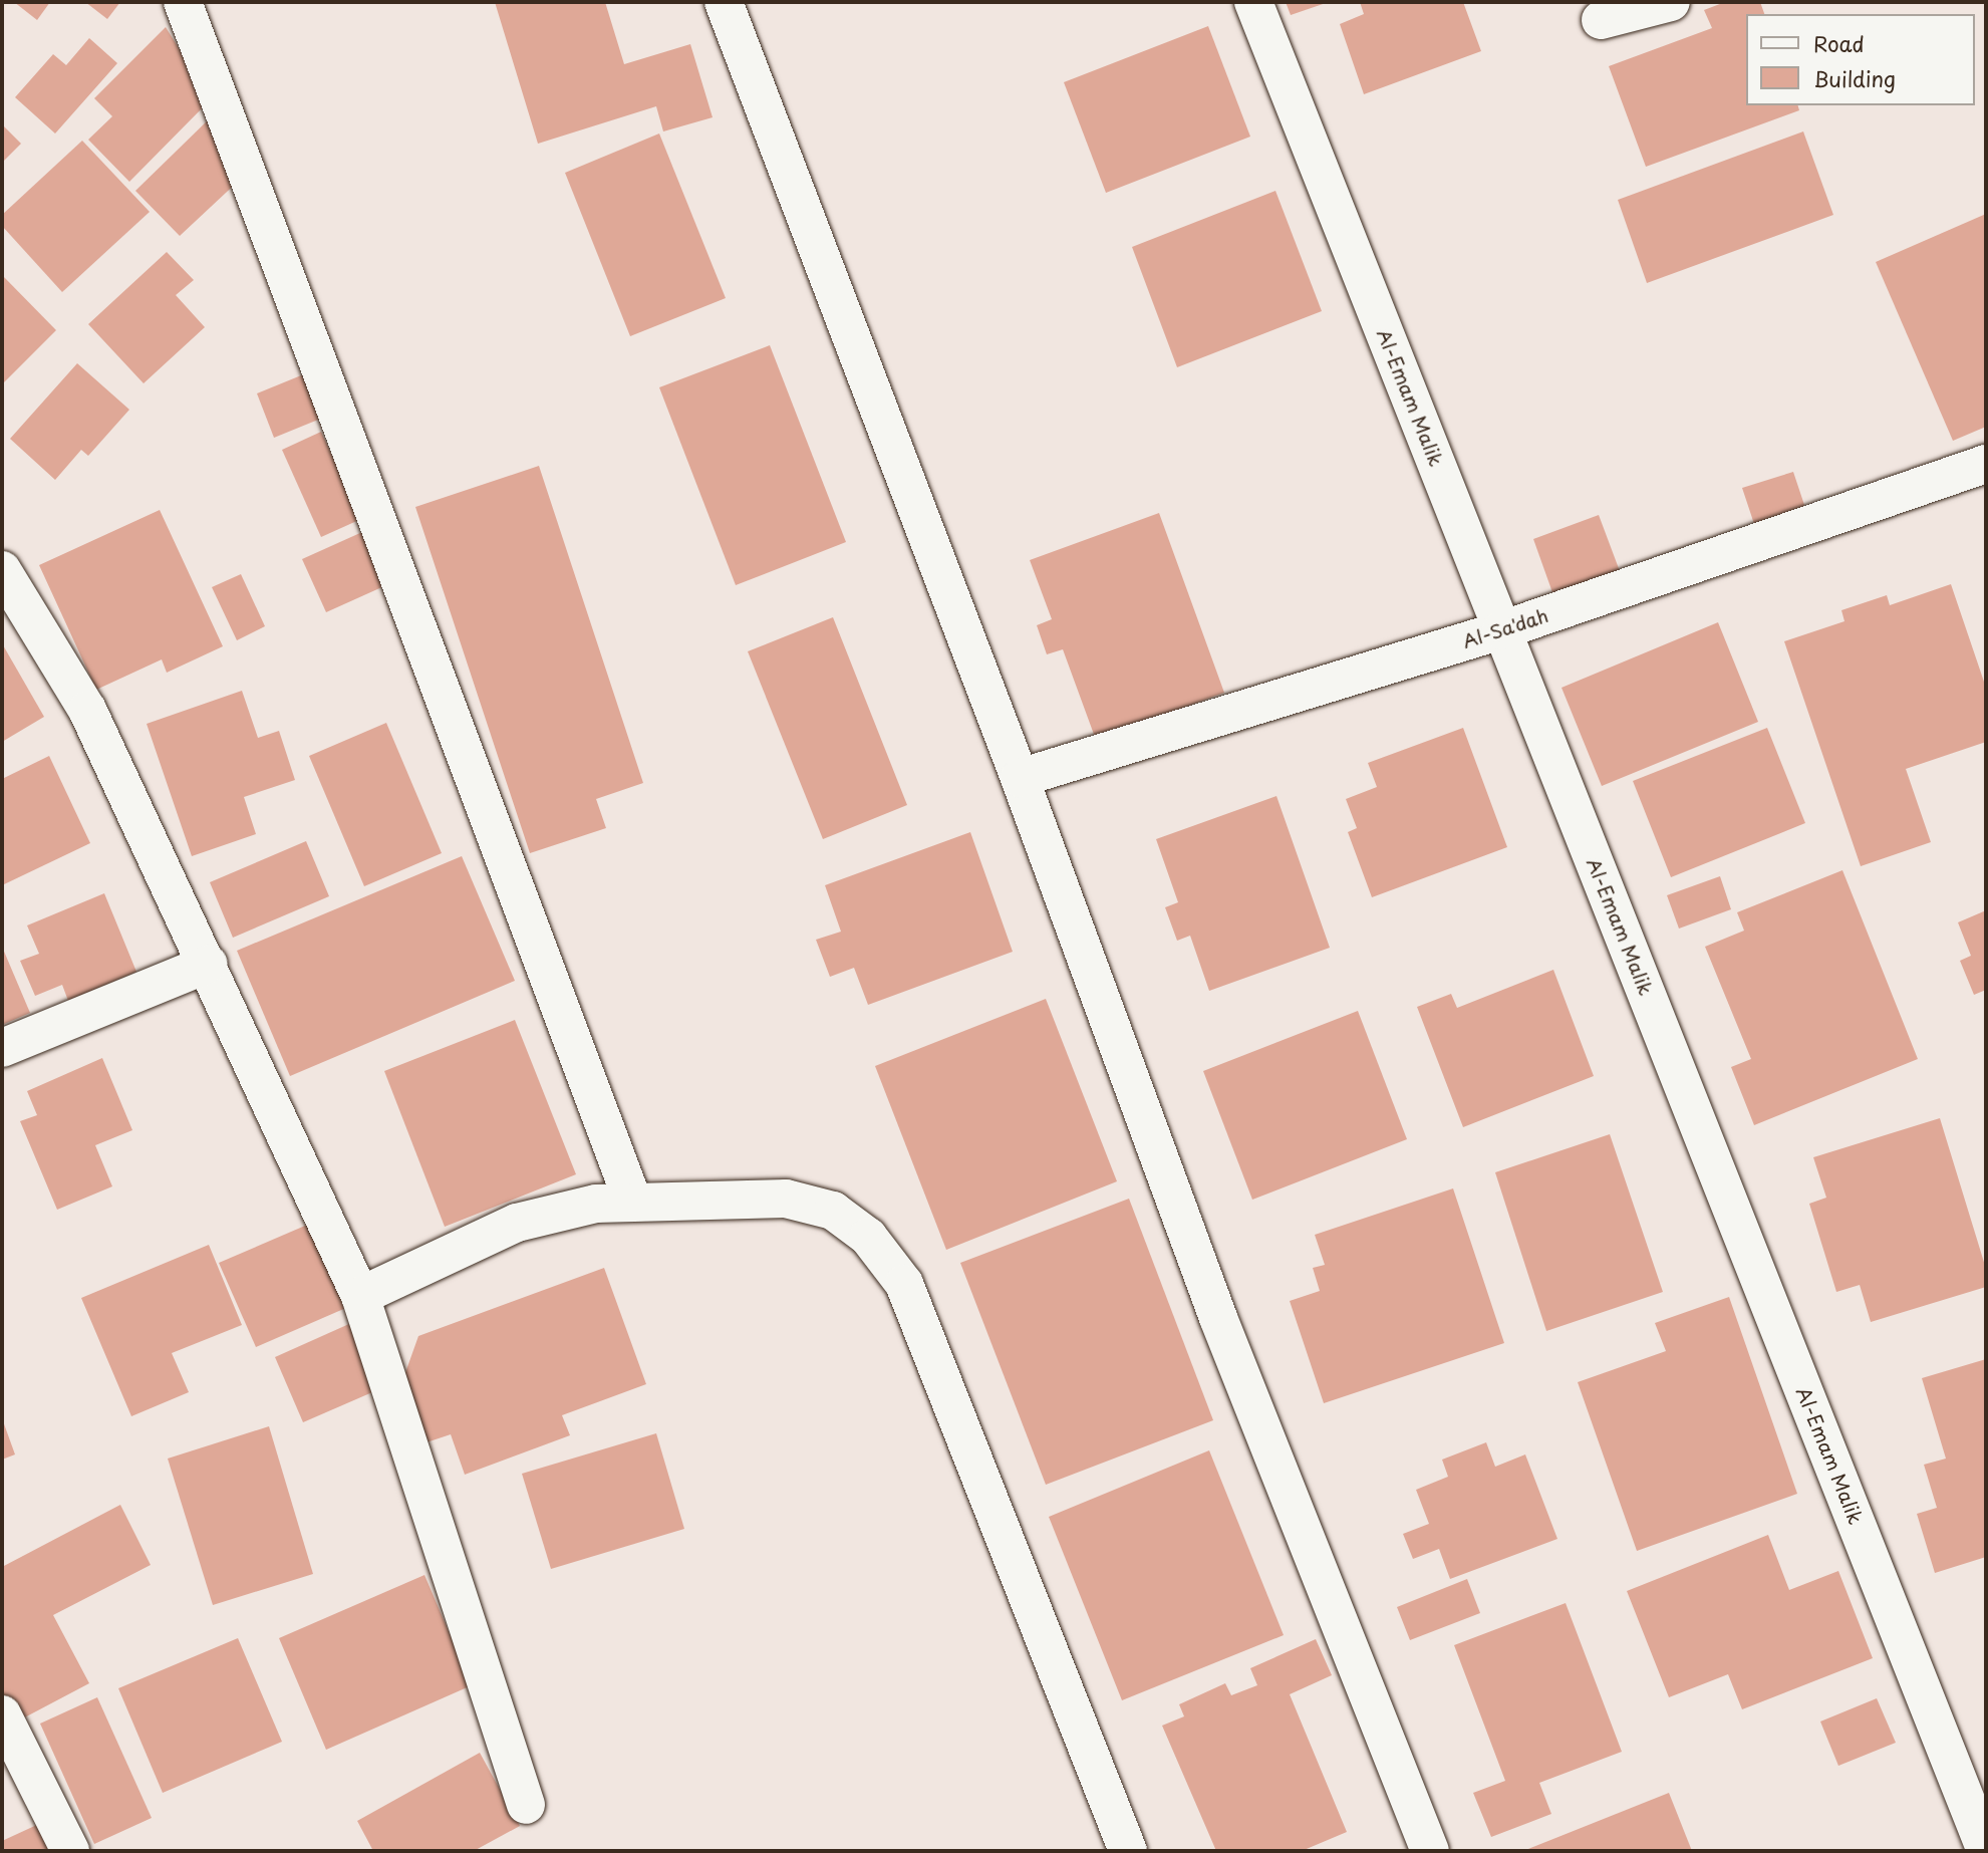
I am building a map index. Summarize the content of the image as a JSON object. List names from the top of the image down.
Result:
{
  "streets": {
    "street": ["Al-Emam Malik", "Al-Sa'dah"]
  },
  "crossings": [
    ["Al-Emam Malik", "Al-Sa'dah"]
  ],
  "legend": ["Road", "Building"]
}
